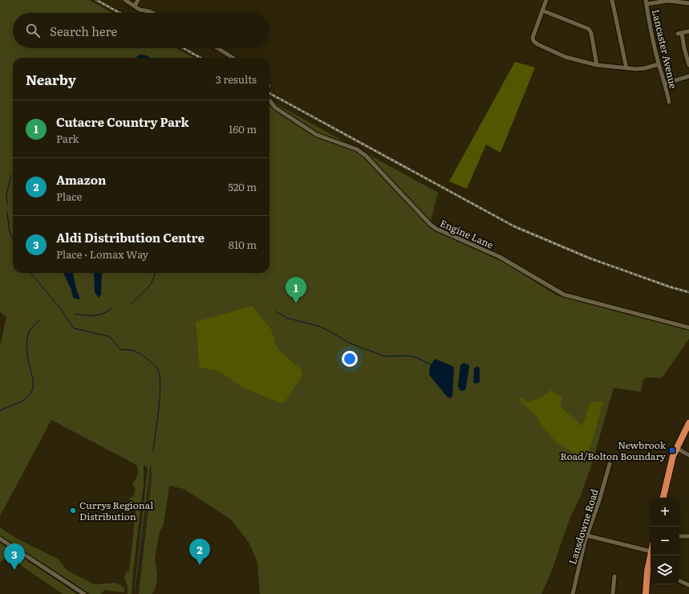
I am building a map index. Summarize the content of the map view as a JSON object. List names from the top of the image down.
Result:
{
  "streets": {
    "street": ["Lancaster Avenue", "Engine Lane", "Lansdowne Road"]
  },
  "places": {
    "transit": ["Newbrook Road/Bolton Boundary"],
    "other": ["Currys Regional Distribution"]
  },
  "page": {
    "search": "Search here",
    "heading": ["Nearby", "3 results"],
    "list": [
      {
        "mark": "1",
        "name": "Cutacre Country Park",
        "note": "Park",
        "value": "160 m"
      },
      {
        "mark": "2",
        "name": "Amazon",
        "note": "Place",
        "value": "520 m"
      },
      {
        "mark": "3",
        "name": "Aldi Distribution Centre",
        "note": "Place · Lomax Way",
        "value": "810 m"
      }
    ],
    "pins": ["1", "2", "3"],
    "map_buttons": ["+", "−"]
  }
}
